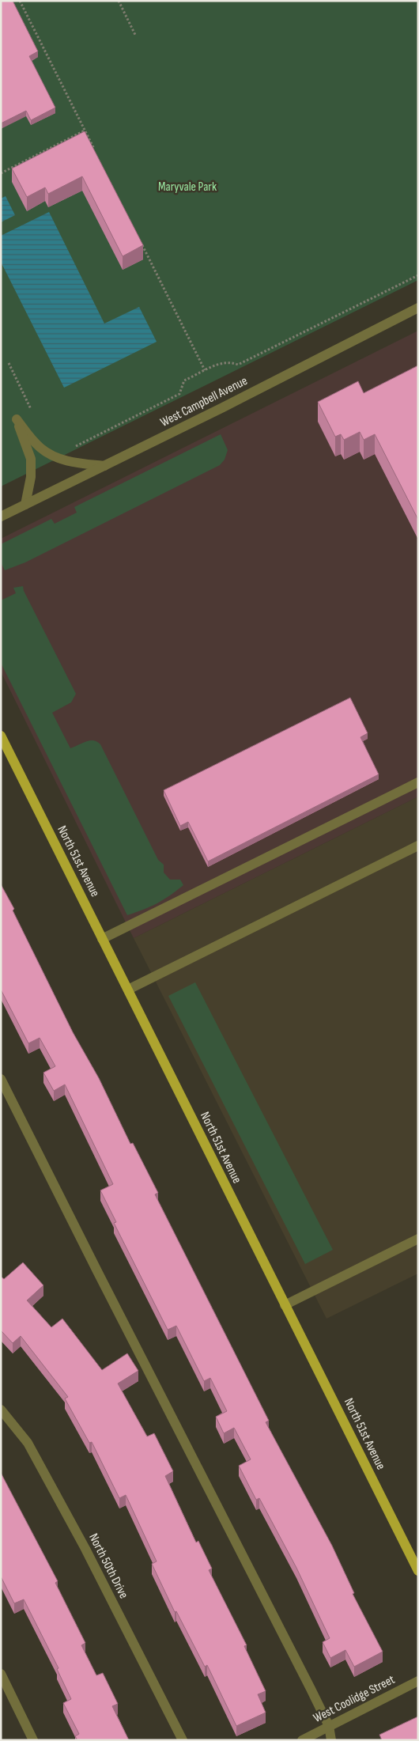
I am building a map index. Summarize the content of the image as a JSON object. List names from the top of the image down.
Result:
{
  "streets": {
    "main road": ["North 51st Avenue"],
    "street": ["West Campbell Avenue", "North 50th Drive", "West Coolidge Street"]
  },
  "parks": ["Maryvale Park"]
}
